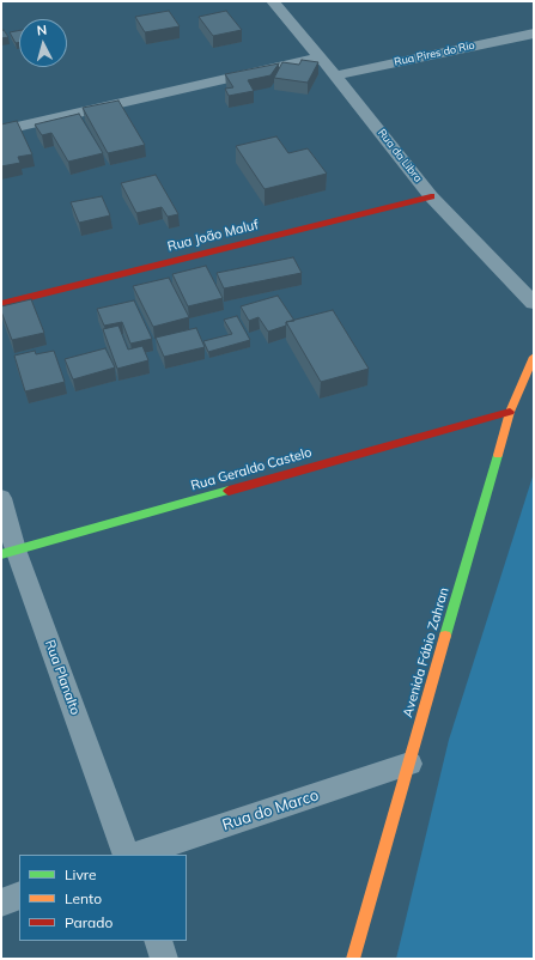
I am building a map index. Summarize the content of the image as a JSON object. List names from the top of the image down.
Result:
{
  "streets": {
    "street": [
      "Rua Pires do Rio",
      "Rua da Libra",
      "Rua João Maluf",
      "Rua Geraldo Castelo",
      "Avenida Fábio Zahran",
      "Rua Planalto",
      "Rua do Marco"
    ]
  },
  "crossings": [
    ["Rua Pires do Rio", "Rua da Libra"],
    ["Rua da Libra", "Rua João Maluf"],
    ["Rua Geraldo Castelo", "Avenida Fábio Zahran"],
    ["Rua Geraldo Castelo", "Rua Planalto"],
    ["Avenida Fábio Zahran", "Rua do Marco"]
  ],
  "legend": ["Livre", "Lento", "Parado"],
  "north": "top"
}
